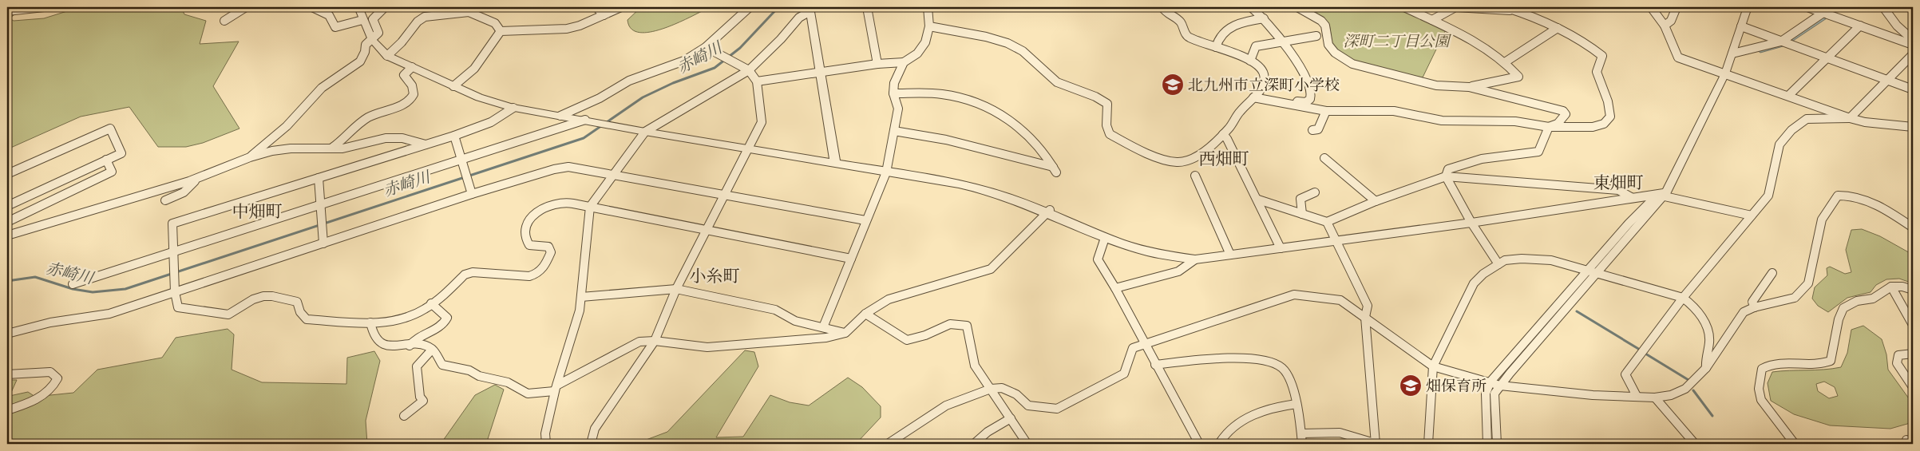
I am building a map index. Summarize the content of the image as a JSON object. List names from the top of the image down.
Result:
{
  "districts": [
    "西畑町",
    "東畑町",
    "中畑町",
    "小糸町"
  ],
  "water": ["赤崎川"],
  "parks": ["深町二丁目公園"],
  "places": {
    "school or university": ["北九州市立深町小学校", "畑保育所"]
  }
}
